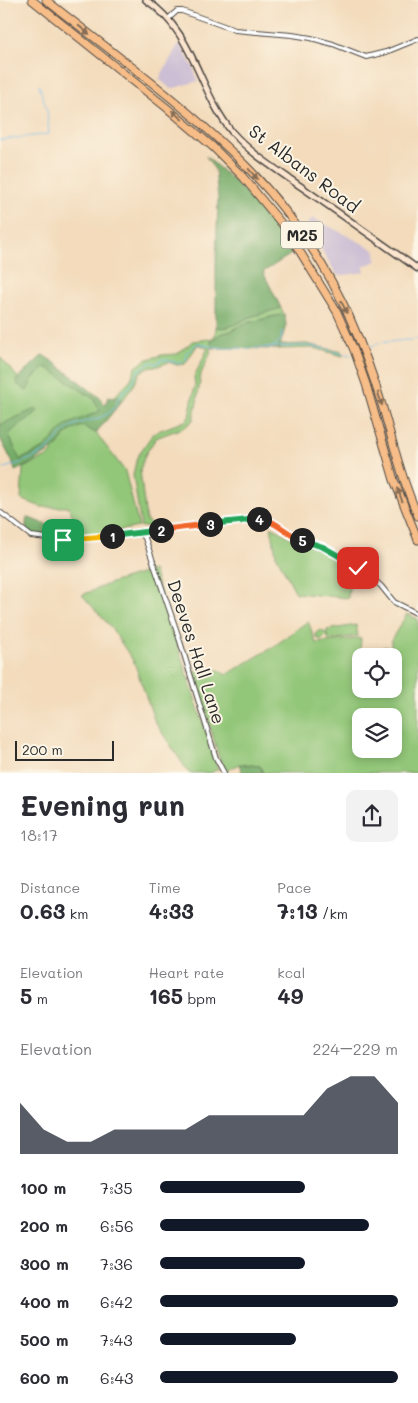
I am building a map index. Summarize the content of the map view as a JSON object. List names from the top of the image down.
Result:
{
  "streets": {
    "highway": ["M25"],
    "main road": ["St Albans Road"],
    "street": ["Deeves Hall Lane"]
  },
  "scale_bar": "200 m",
  "page": {
    "pins": [
      "4",
      "3",
      "2",
      "1",
      "5"
    ],
    "scale": "200 m",
    "heading": ["Evening run", "18:17"],
    "stats": [
      ["Distance", "0.63 km"],
      ["Time", "4:33"],
      ["Pace", "7:13 /km"],
      ["Elevation", "5 m"],
      ["Heart rate", "165 bpm"],
      ["kcal", "49"]
    ],
    "chart": ["Elevation", "224–229 m"],
    "list": [
      {
        "name": "100 m",
        "note": "7:35"
      },
      {
        "name": "200 m",
        "note": "6:56"
      },
      {
        "name": "300 m",
        "note": "7:36"
      },
      {
        "name": "400 m",
        "note": "6:42"
      },
      {
        "name": "500 m",
        "note": "7:43"
      },
      {
        "name": "600 m",
        "note": "6:43"
      }
    ]
  }
}
